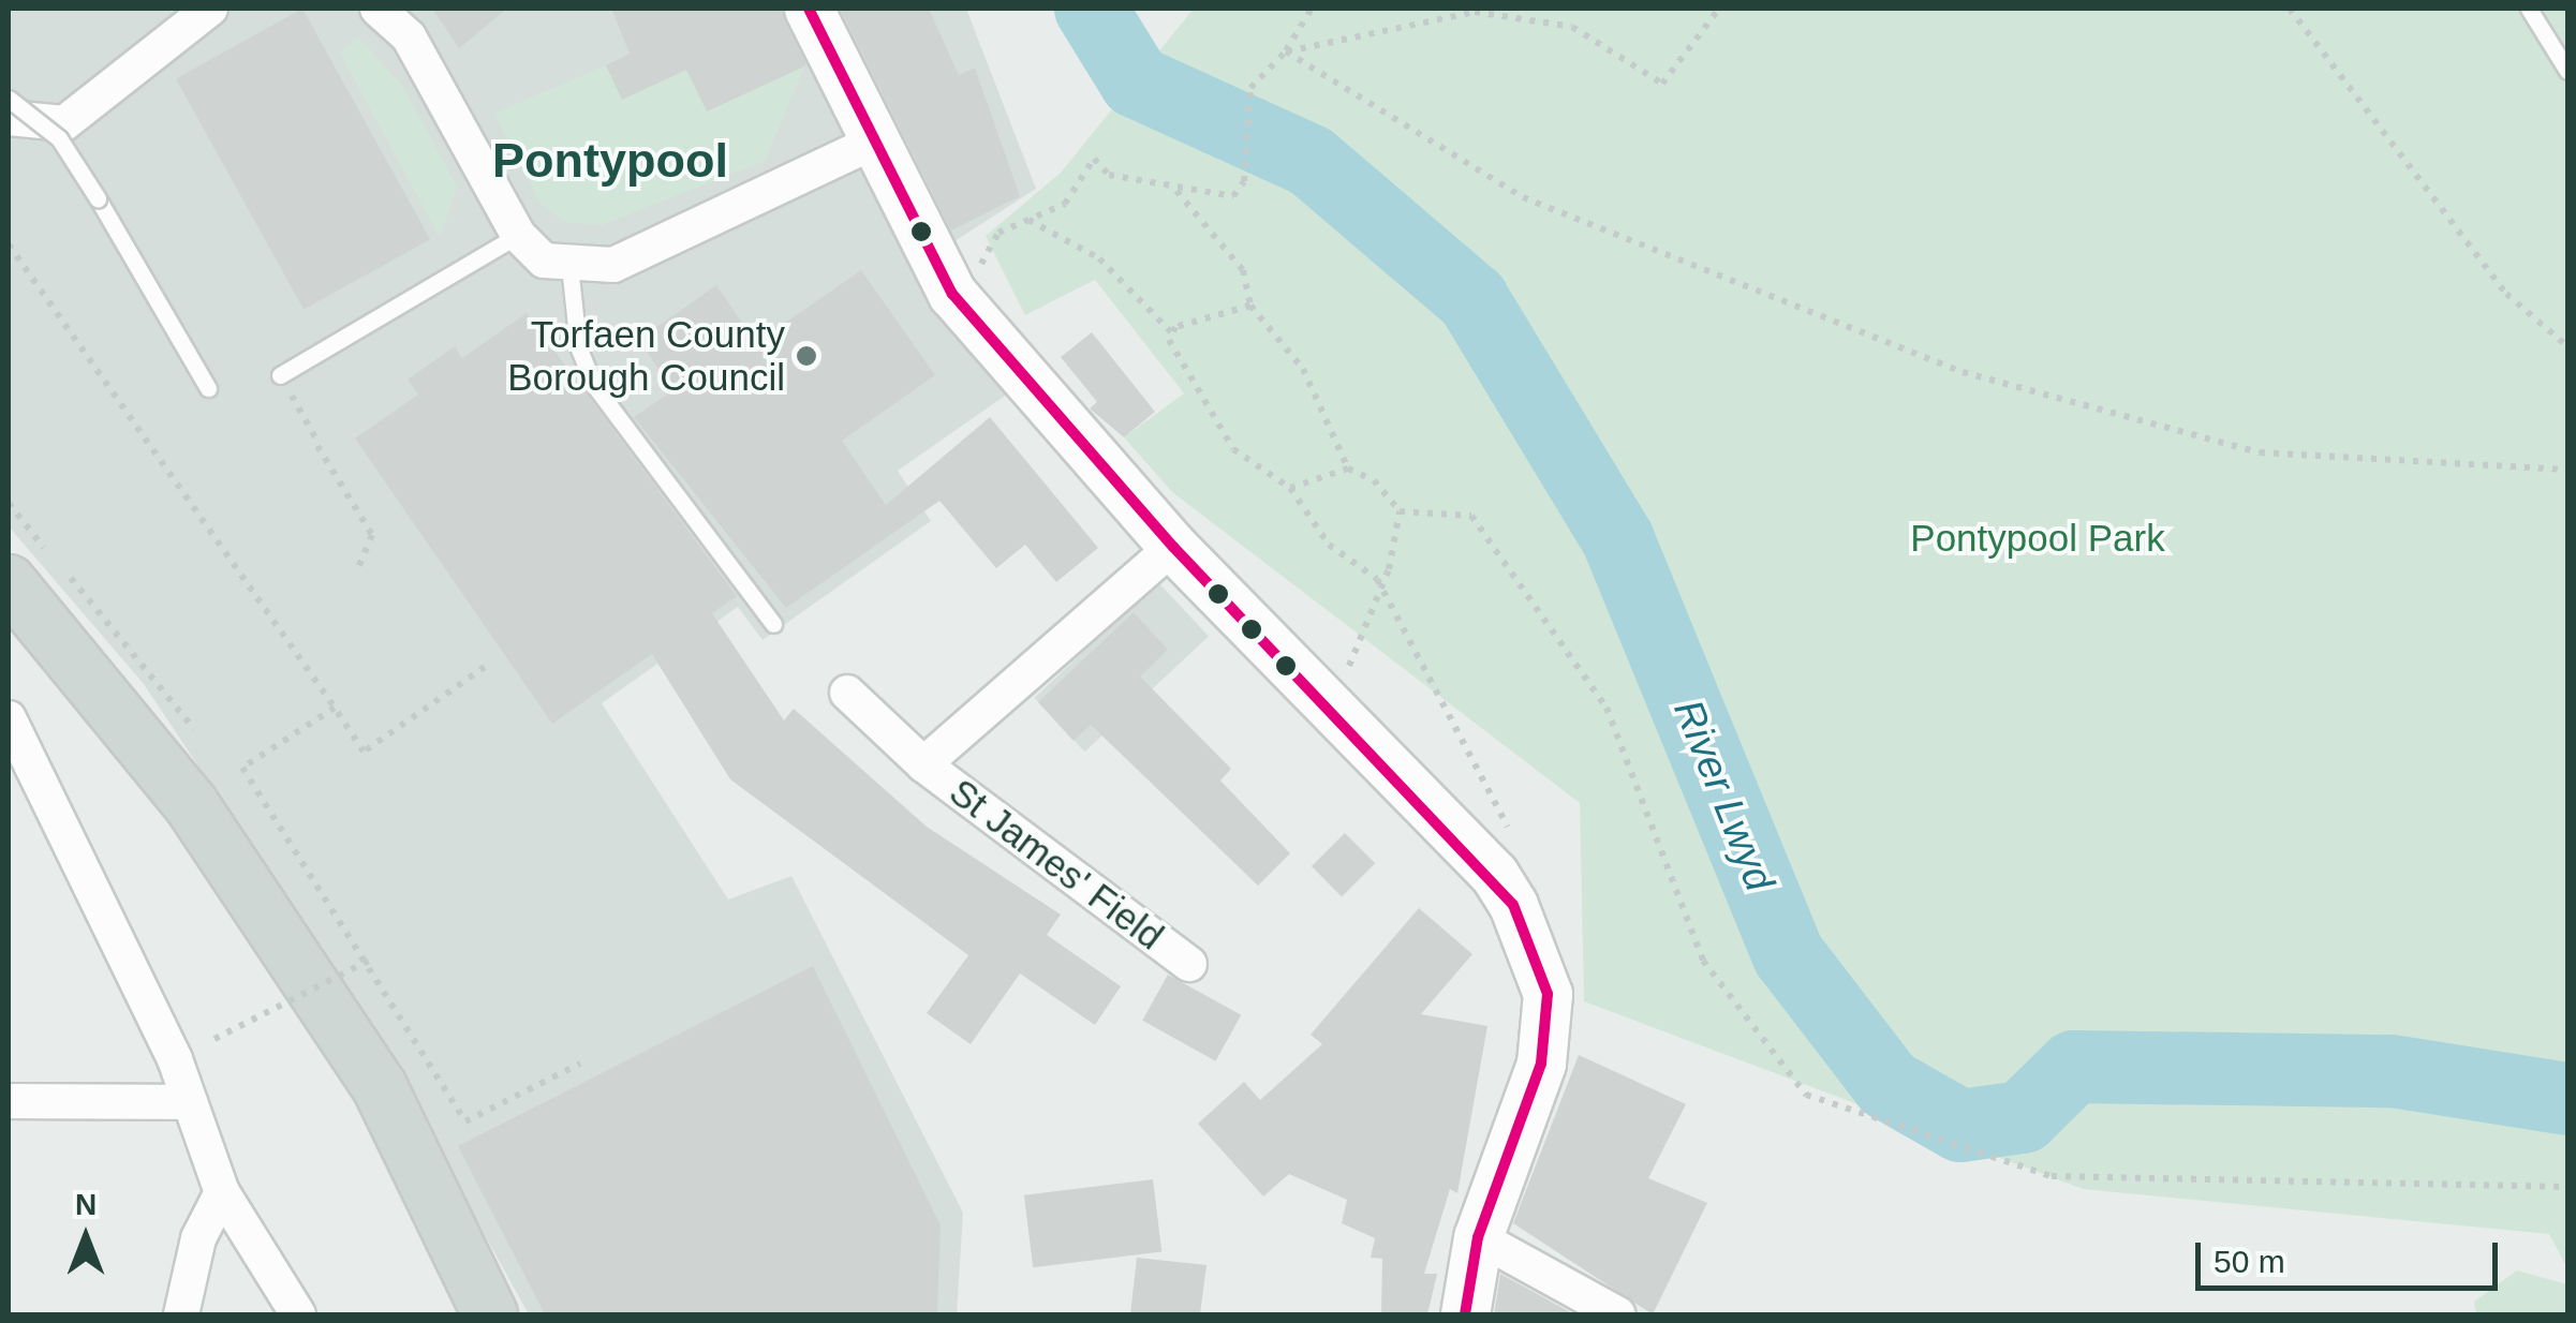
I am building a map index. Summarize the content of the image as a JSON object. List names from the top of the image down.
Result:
{
  "streets": {
    "street": ["St James' Field"]
  },
  "districts": ["Pontypool"],
  "water": ["River Lwyd"],
  "parks": ["Pontypool Park"],
  "places": ["Torfaen County Borough Council"],
  "scale_bar": "50 m",
  "north": "top"
}
